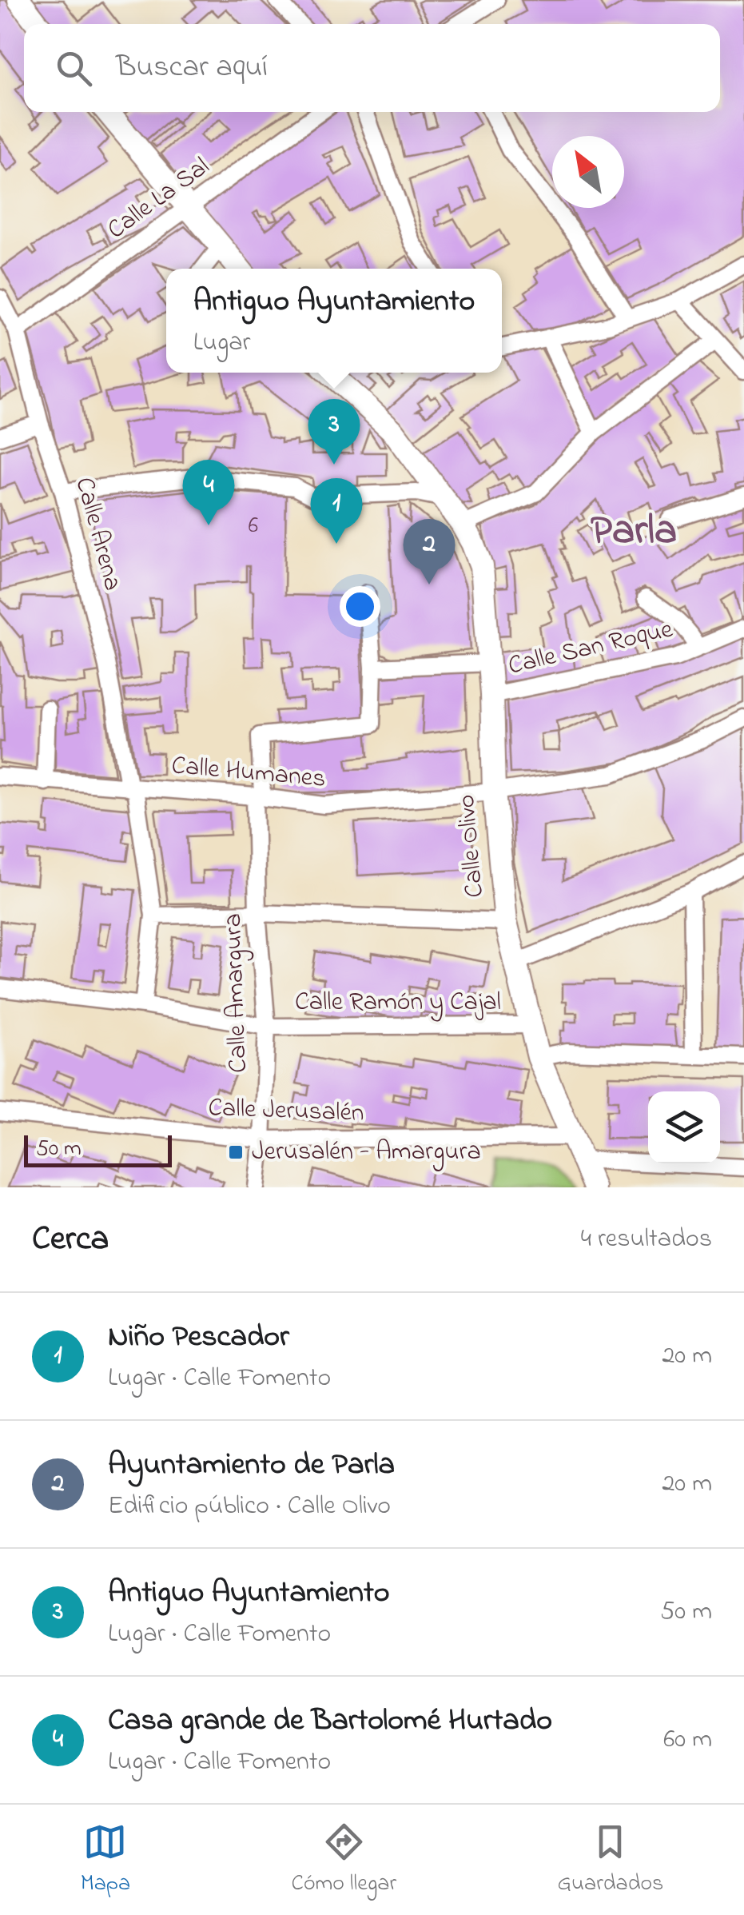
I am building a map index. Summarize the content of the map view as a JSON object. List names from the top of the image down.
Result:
{
  "streets": {
    "street": [
      "Calle La Sal",
      "Calle Arena",
      "Calle San Roque",
      "Calle Humanes",
      "Calle Olivo",
      "Calle Amargura",
      "Calle Ramón y Cajal",
      "Calle Jerusalén"
    ]
  },
  "crossings": [
    ["Calle La Sal", "Calle Arena"],
    ["Calle Arena", "Calle Humanes"],
    ["Calle Arena", "Calle Ramón y Cajal"],
    ["Calle San Roque", "Calle Olivo"],
    ["Calle Humanes", "Calle Olivo"],
    ["Calle Humanes", "Calle Amargura"],
    ["Calle Olivo", "Calle Ramón y Cajal"],
    ["Calle Olivo", "Calle Jerusalén"],
    ["Calle Amargura", "Calle Ramón y Cajal"],
    ["Calle Amargura", "Calle Jerusalén"]
  ],
  "districts": ["Parla"],
  "places": {
    "transit": ["Jerusalén - Amargura"]
  },
  "house_numbers": ["6"],
  "scale_bar": "50 m",
  "north": "top left",
  "page": {
    "search": "Buscar aquí",
    "popup": ["Antiguo Ayuntamiento", "Lugar"],
    "pins": [
      "3",
      "4",
      "1",
      "2"
    ],
    "scale": "50 m",
    "heading": ["Cerca", "4 resultados"],
    "list": [
      {
        "mark": "1",
        "name": "Niño Pescador",
        "note": "Lugar · Calle Fomento",
        "value": "20 m"
      },
      {
        "mark": "2",
        "name": "Ayuntamiento de Parla",
        "note": "Edificio público · Calle Olivo",
        "value": "20 m"
      },
      {
        "mark": "3",
        "name": "Antiguo Ayuntamiento",
        "note": "Lugar · Calle Fomento",
        "value": "50 m"
      },
      {
        "mark": "4",
        "name": "Casa grande de Bartolomé Hurtado",
        "note": "Lugar · Calle Fomento",
        "value": "60 m"
      }
    ],
    "nav": ["Mapa", "Cómo llegar", "Guardados"]
  }
}
